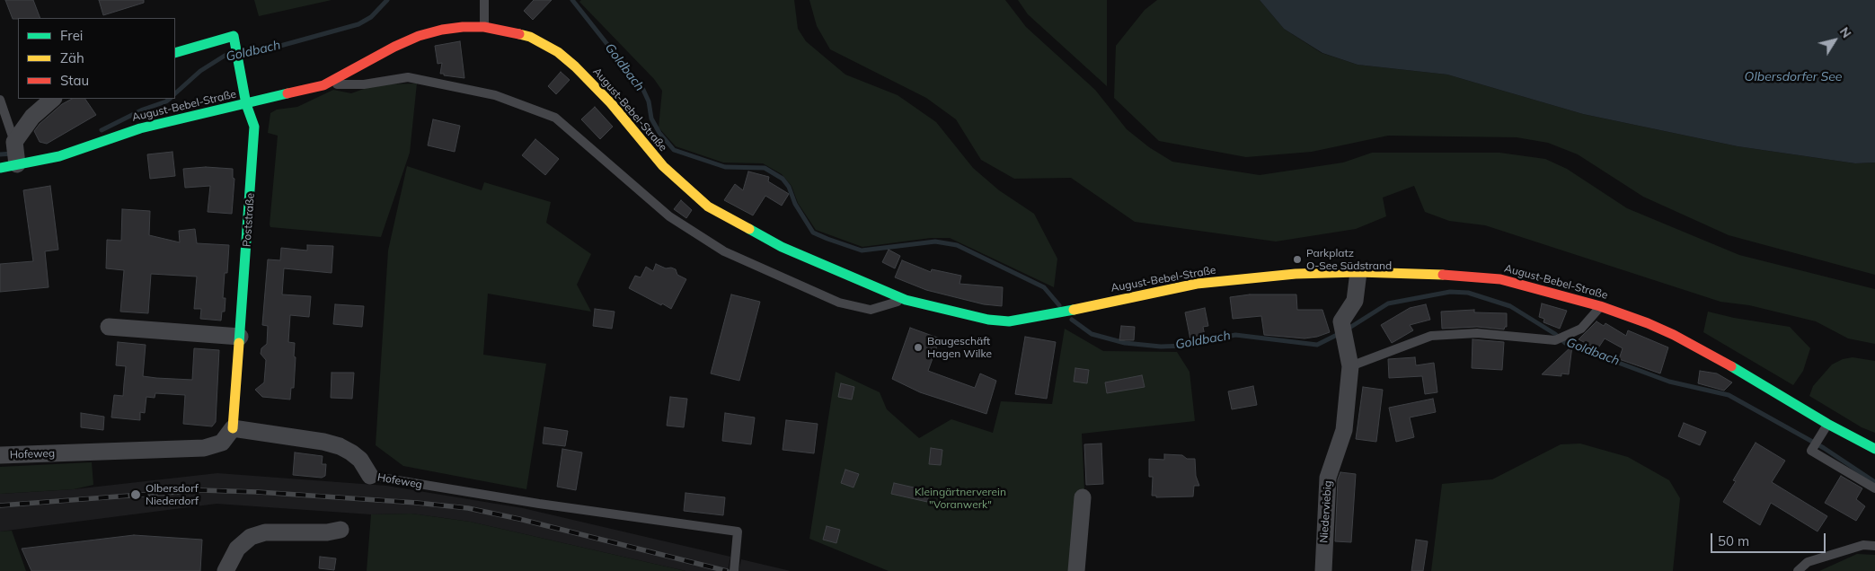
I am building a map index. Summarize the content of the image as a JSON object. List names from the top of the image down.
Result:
{
  "streets": {
    "street": [
      "August-Bebel-Straße",
      "Poststraße",
      "Hofeweg",
      "Niederviebig"
    ]
  },
  "crossings": [
    ["August-Bebel-Straße", "Poststraße"],
    ["August-Bebel-Straße", "Niederviebig"],
    ["Poststraße", "Hofeweg"]
  ],
  "water": ["Goldbach", "Olbersdorfer See"],
  "parks": ["Kleingärtnerverein \"Voranwerk\""],
  "places": ["Parkplatz O-See Südstrand", "Baugeschäft Hagen Wilke", "Olbersdorf Niederdorf"],
  "legend": ["Frei", "Zäh", "Stau"],
  "scale_bar": "50 m",
  "north": "top right"
}
